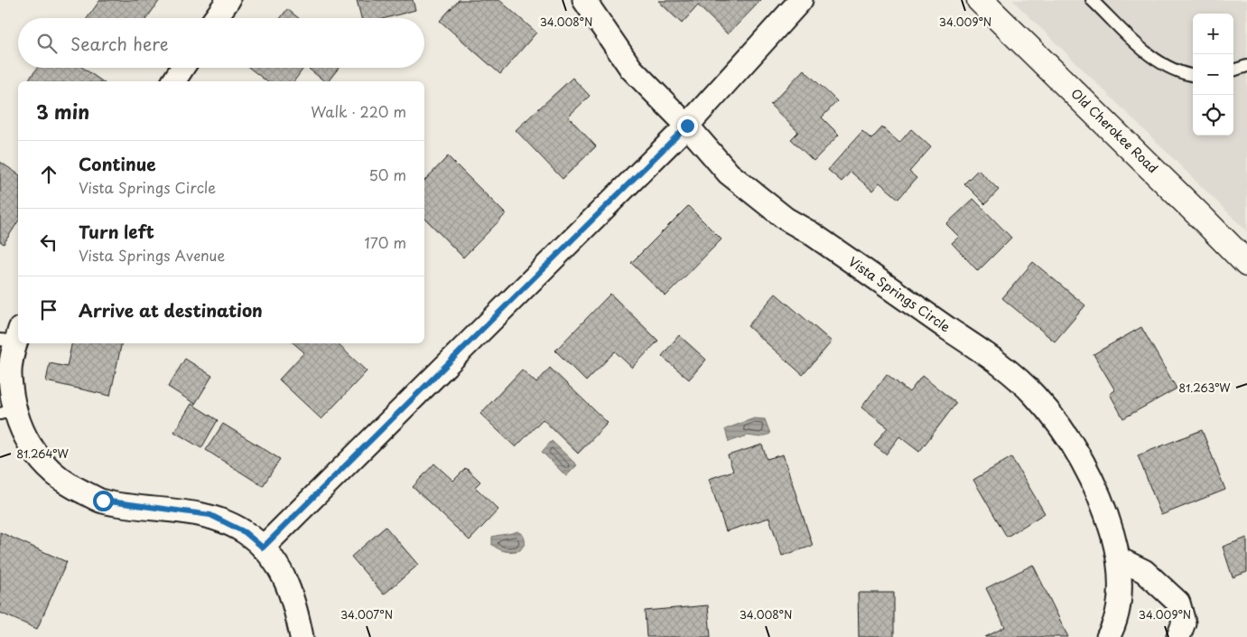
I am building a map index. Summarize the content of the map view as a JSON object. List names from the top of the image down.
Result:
{
  "streets": {
    "street": ["Old Cherokee Road", "Vista Springs Circle"]
  },
  "page": {
    "map_buttons": ["+", "−"],
    "search": "Search here",
    "heading": ["3 min", "Walk · 220 m"],
    "list": [
      ["Continue", "Vista Springs Circle", "50 m"],
      ["Turn left", "Vista Springs Avenue", "170 m"],
      "Arrive at destination"
    ]
  },
  "coordinates": [
    "34.008°N",
    "34.009°N",
    "81.263°W",
    "81.264°W",
    "34.007°N"
  ]
}
